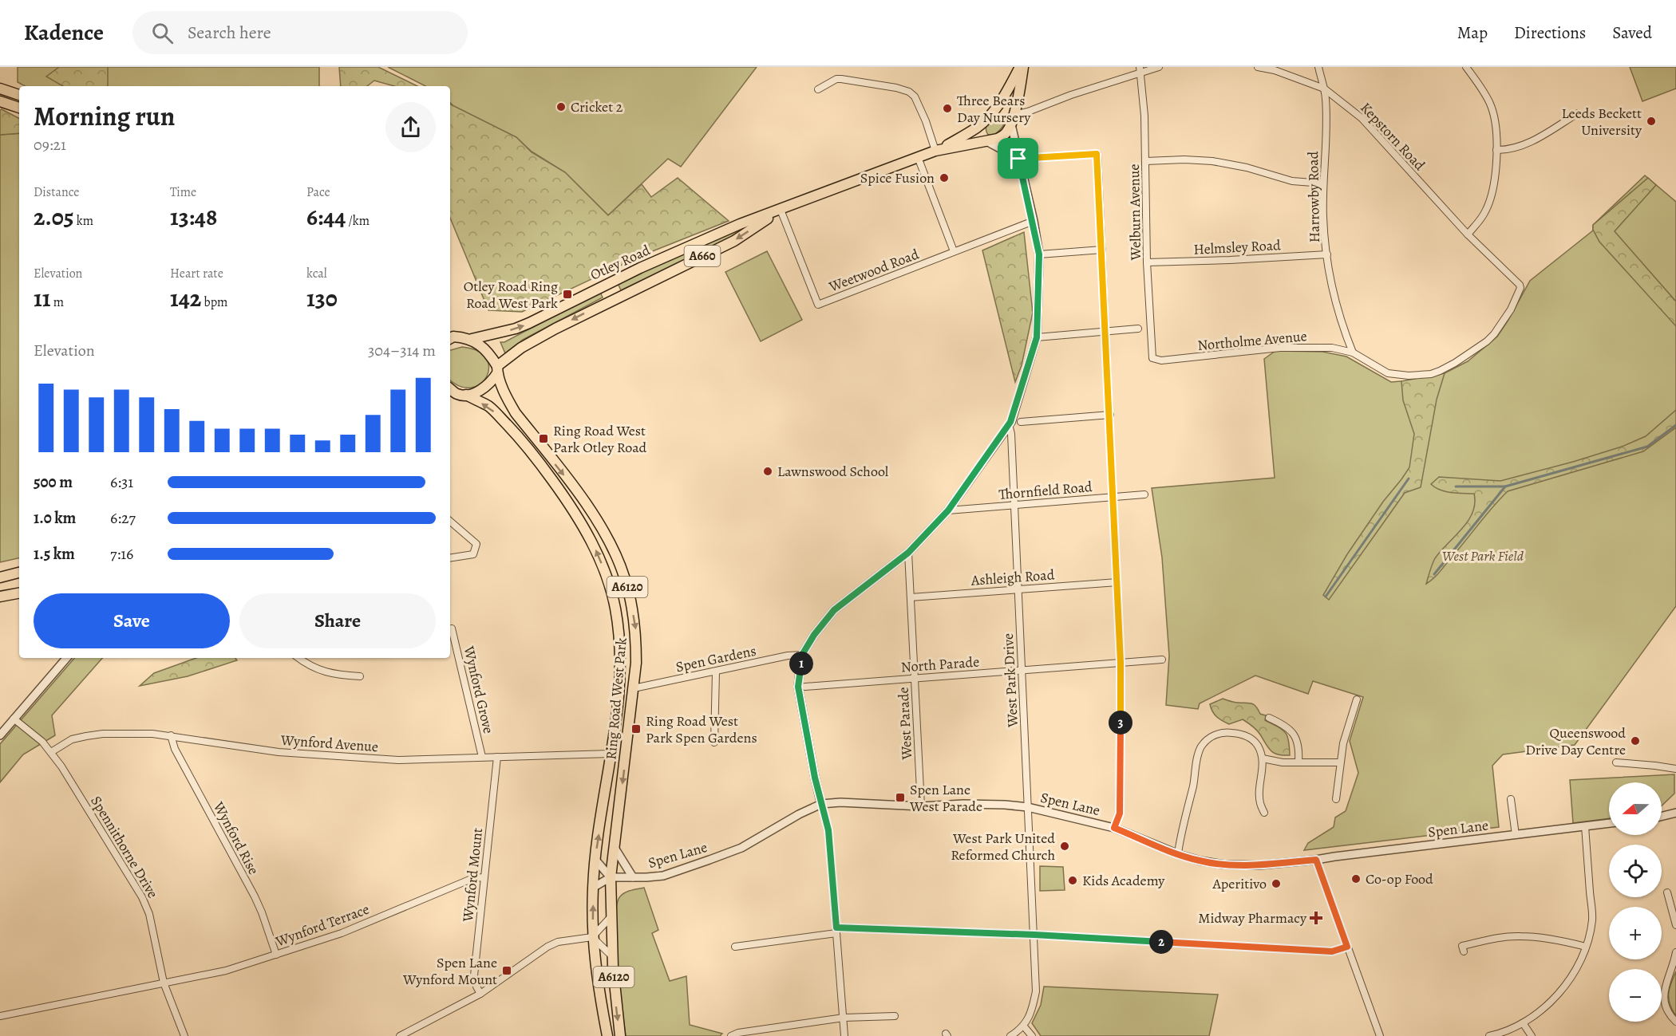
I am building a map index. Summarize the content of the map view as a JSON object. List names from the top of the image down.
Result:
{
  "streets": {
    "highway": [
      "A660",
      "Otley Road",
      "A6120",
      "Ring Road West Park"
    ],
    "street": [
      "Kepstorn Road",
      "Harrowby Road",
      "Welburn Avenue",
      "Helmsley Road",
      "Weetwood Road",
      "Northolme Avenue",
      "Thornfield Road",
      "Ashleigh Road",
      "Spen Gardens",
      "North Parade",
      "West Park Drive",
      "Wynford Grove",
      "West Parade",
      "Wynford Avenue",
      "Spen Lane",
      "Wynford Rise",
      "Spennithorne Drive",
      "Wynford Mount",
      "Wynford Terrace"
    ]
  },
  "crossings": [
    ["Kepstorn Road", "Harrowby Road"],
    ["Kepstorn Road", "Northolme Avenue"],
    ["Harrowby Road", "Helmsley Road"],
    ["Harrowby Road", "Northolme Avenue"],
    ["Welburn Avenue", "Helmsley Road"],
    ["Welburn Avenue", "Northolme Avenue"],
    ["Otley Road", "Weetwood Road"],
    ["Otley Road", "A6120"],
    ["Otley Road", "Ring Road West Park"],
    ["Thornfield Road", "West Park Drive"],
    ["Ashleigh Road", "West Park Drive"],
    ["Ashleigh Road", "West Parade"],
    ["A6120", "Ring Road West Park"],
    ["Spen Gardens", "Ring Road West Park"],
    ["North Parade", "West Park Drive"],
    ["North Parade", "West Parade"],
    ["West Park Drive", "Spen Lane"],
    ["Wynford Grove", "Wynford Avenue"],
    ["Ring Road West Park", "Wynford Avenue"],
    ["Ring Road West Park", "Spen Lane"],
    ["West Parade", "Spen Lane"],
    ["Wynford Avenue", "Wynford Rise"],
    ["Wynford Avenue", "Spennithorne Drive"],
    ["Wynford Avenue", "Wynford Mount"],
    ["Wynford Rise", "Wynford Terrace"],
    ["Spennithorne Drive", "Wynford Terrace"],
    ["Wynford Mount", "Wynford Terrace"]
  ],
  "parks": ["West Park Field"],
  "places": {
    "other": [
      "Cricket 2",
      "Three Bears Day Nursery",
      "Leeds Beckett University",
      "Spice Fusion",
      "Lawnswood School",
      "Queenswood Drive Day Centre",
      "West Park United Reformed Church",
      "Co-op Food",
      "Kids Academy",
      "Aperitivo"
    ],
    "transit": [
      "Otley Road Ring Road West Park",
      "Ring Road West Park Otley Road",
      "Ring Road West Park Spen Gardens",
      "Spen Lane West Parade",
      "Spen Lane Wynford Mount"
    ],
    "health": ["Midway Pharmacy"]
  },
  "north": "left",
  "page": {
    "header": "Kadence",
    "search": "Search here",
    "nav": ["Map", "Directions", "Saved"],
    "heading": ["Morning run", "09:21"],
    "stats": [
      ["Distance", "2.05 km"],
      ["Time", "13:48"],
      ["Pace", "6:44 /km"],
      ["Elevation", "11 m"],
      ["Heart rate", "142 bpm"],
      ["kcal", "130"]
    ],
    "chart": ["Elevation", "304–314 m"],
    "list": [
      {
        "name": "500 m",
        "note": "6:31"
      },
      {
        "name": "1.0 km",
        "note": "6:27"
      },
      {
        "name": "1.5 km",
        "note": "7:16"
      }
    ],
    "buttons": ["Save", "Share"],
    "pins": ["1", "3", "2"],
    "map_buttons": ["+", "−"]
  }
}
